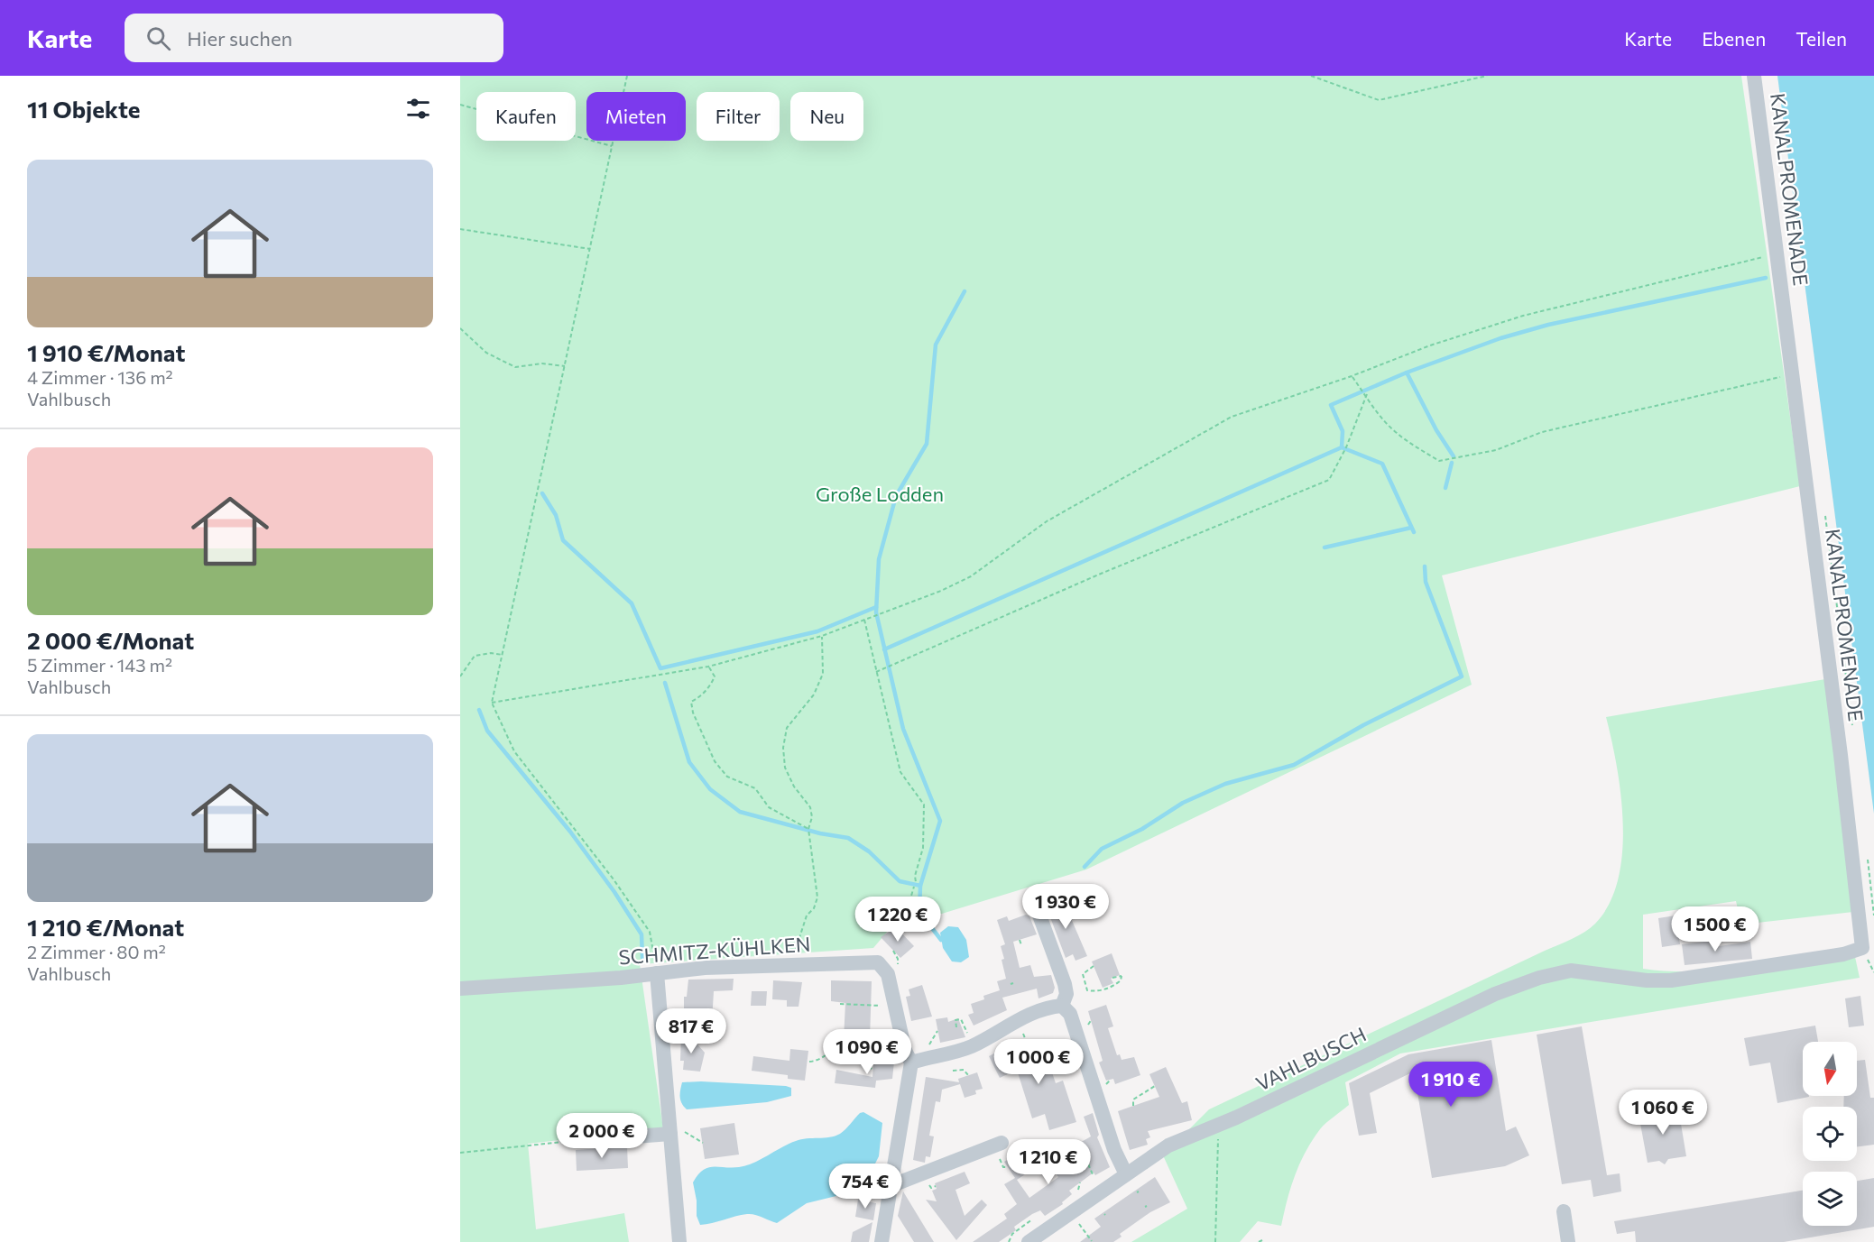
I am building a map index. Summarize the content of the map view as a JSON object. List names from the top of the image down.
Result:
{
  "streets": {
    "street": ["KANALPROMENADE", "SCHMITZ-KÜHLKEN", "VAHLBUSCH"]
  },
  "crossings": [
    ["KANALPROMENADE", "VAHLBUSCH"]
  ],
  "parks": ["Große Lodden"],
  "north": "bottom",
  "page": {
    "header": "Karte",
    "search": "Hier suchen",
    "nav": ["Karte", "Ebenen", "Teilen"],
    "heading": "11 Objekte",
    "chip": [
      "Kaufen",
      "Mieten",
      "Filter",
      "Neu"
    ],
    "list": [
      {
        "name": "1 910 €/Monat",
        "note": "4 Zimmer · 136 m² · Vahlbusch"
      },
      {
        "name": "2 000 €/Monat",
        "note": "5 Zimmer · 143 m² · Vahlbusch"
      },
      {
        "name": "1 210 €/Monat",
        "note": "2 Zimmer · 80 m² · Vahlbusch"
      }
    ],
    "price": [
      "1 930 €",
      "1 220 €",
      "1 500 €",
      "817 €",
      "1 090 €",
      "1 000 €",
      "1 910 €",
      "1 060 €",
      "2 000 €",
      "1 210 €",
      "754 €"
    ]
  }
}
